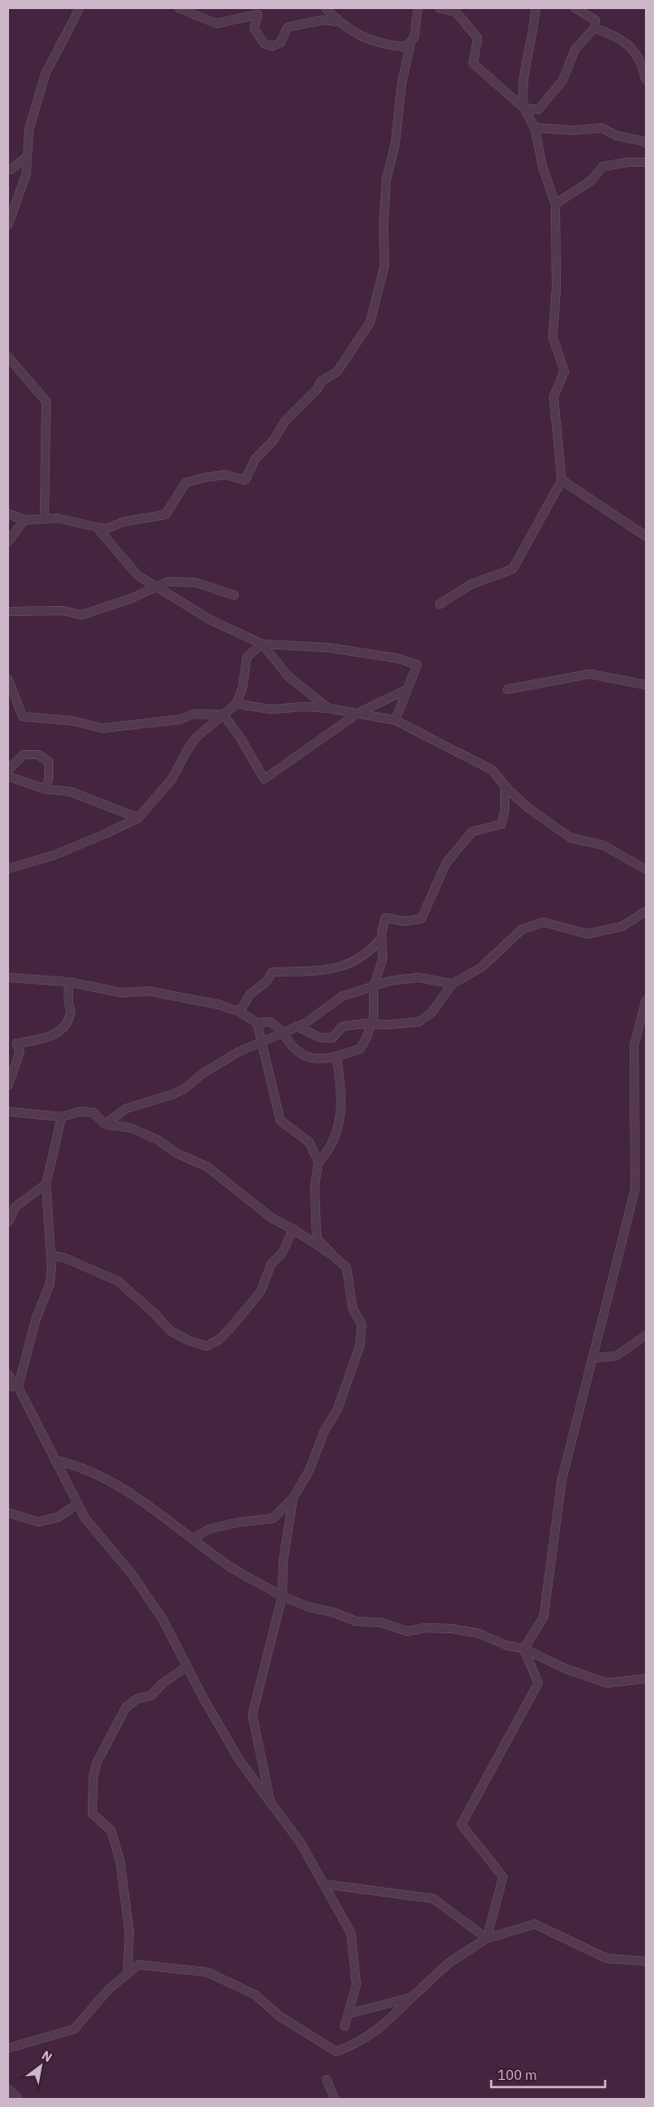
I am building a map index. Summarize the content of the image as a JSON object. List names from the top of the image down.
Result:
{
  "scale_bar": "100 m",
  "north": "top right"
}
